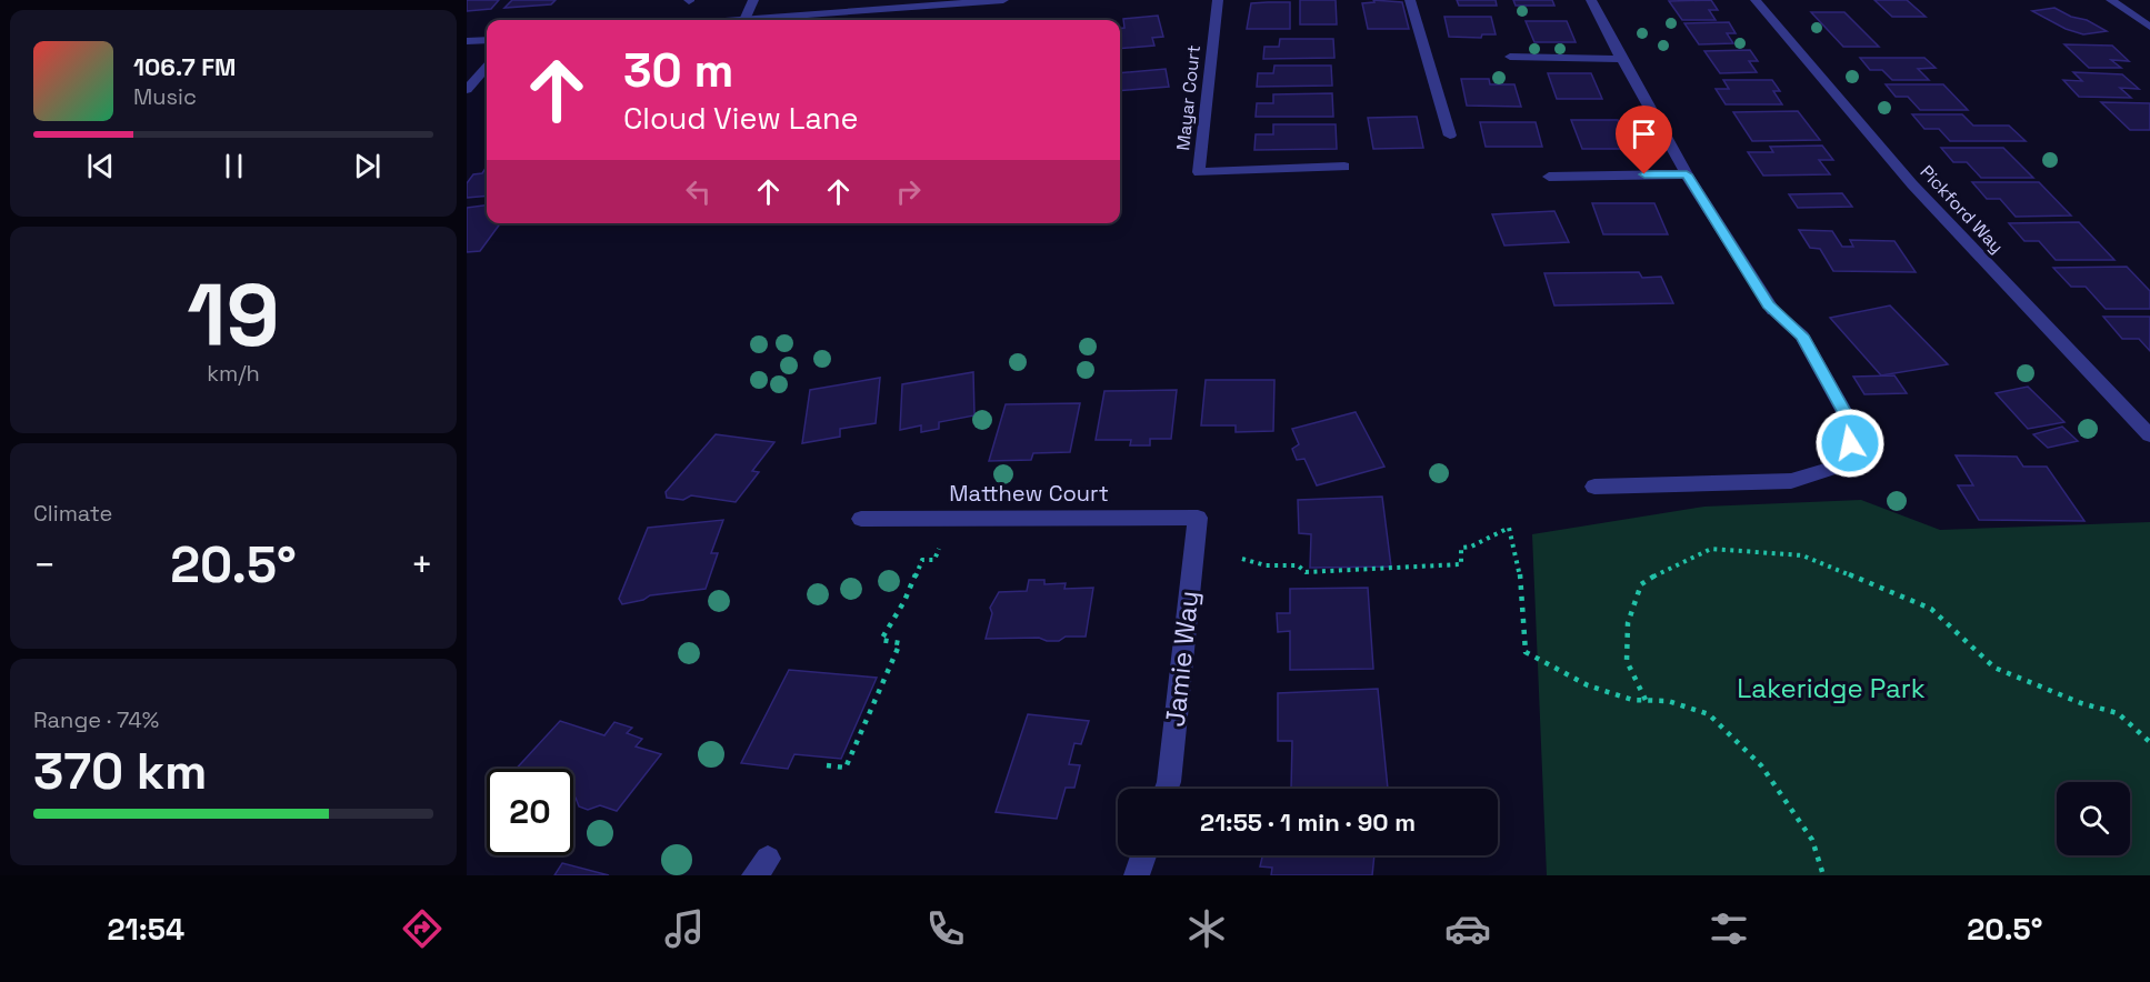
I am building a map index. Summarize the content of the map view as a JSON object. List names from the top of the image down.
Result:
{
  "streets": {
    "street": [
      "Mayar Court",
      "Pickford Way",
      "Matthew Court",
      "Jamie Way"
    ]
  },
  "crossings": [
    ["Matthew Court", "Jamie Way"]
  ],
  "parks": ["Lakeridge Park"],
  "page": {
    "turn": ["30 m", "Cloud View Lane"],
    "song": ["106.7 FM", "Music"],
    "tile": [
      ["19", "km/h"],
      "Climate",
      ["Range · 74%", "370 km"]
    ],
    "heat": ["−", "20.5°", "+"],
    "limit": "20",
    "trip": "21:55 · 1 min · 90 m",
    "tabs": ["21:54", "20.5°"]
  }
}
